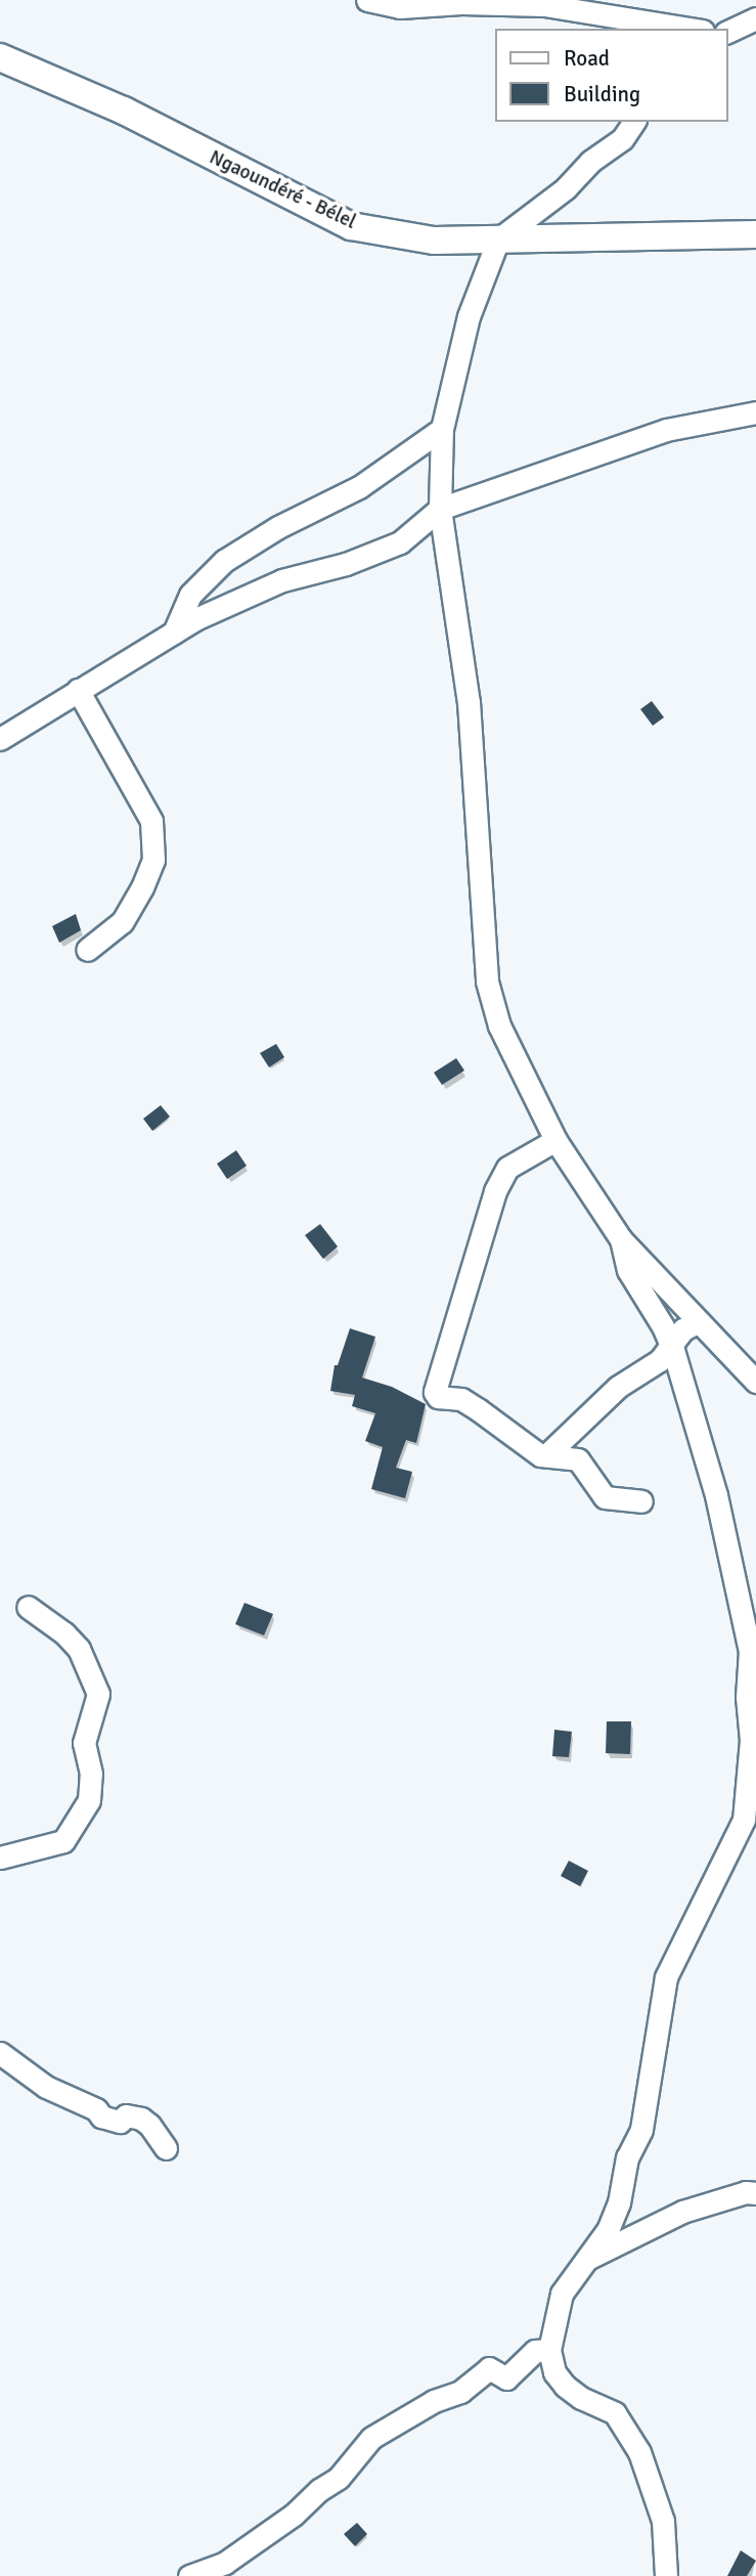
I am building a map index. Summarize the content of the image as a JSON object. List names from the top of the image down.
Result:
{
  "streets": {
    "main road": ["Ngaoundéré - Bélel"]
  },
  "legend": ["Road", "Building"]
}
